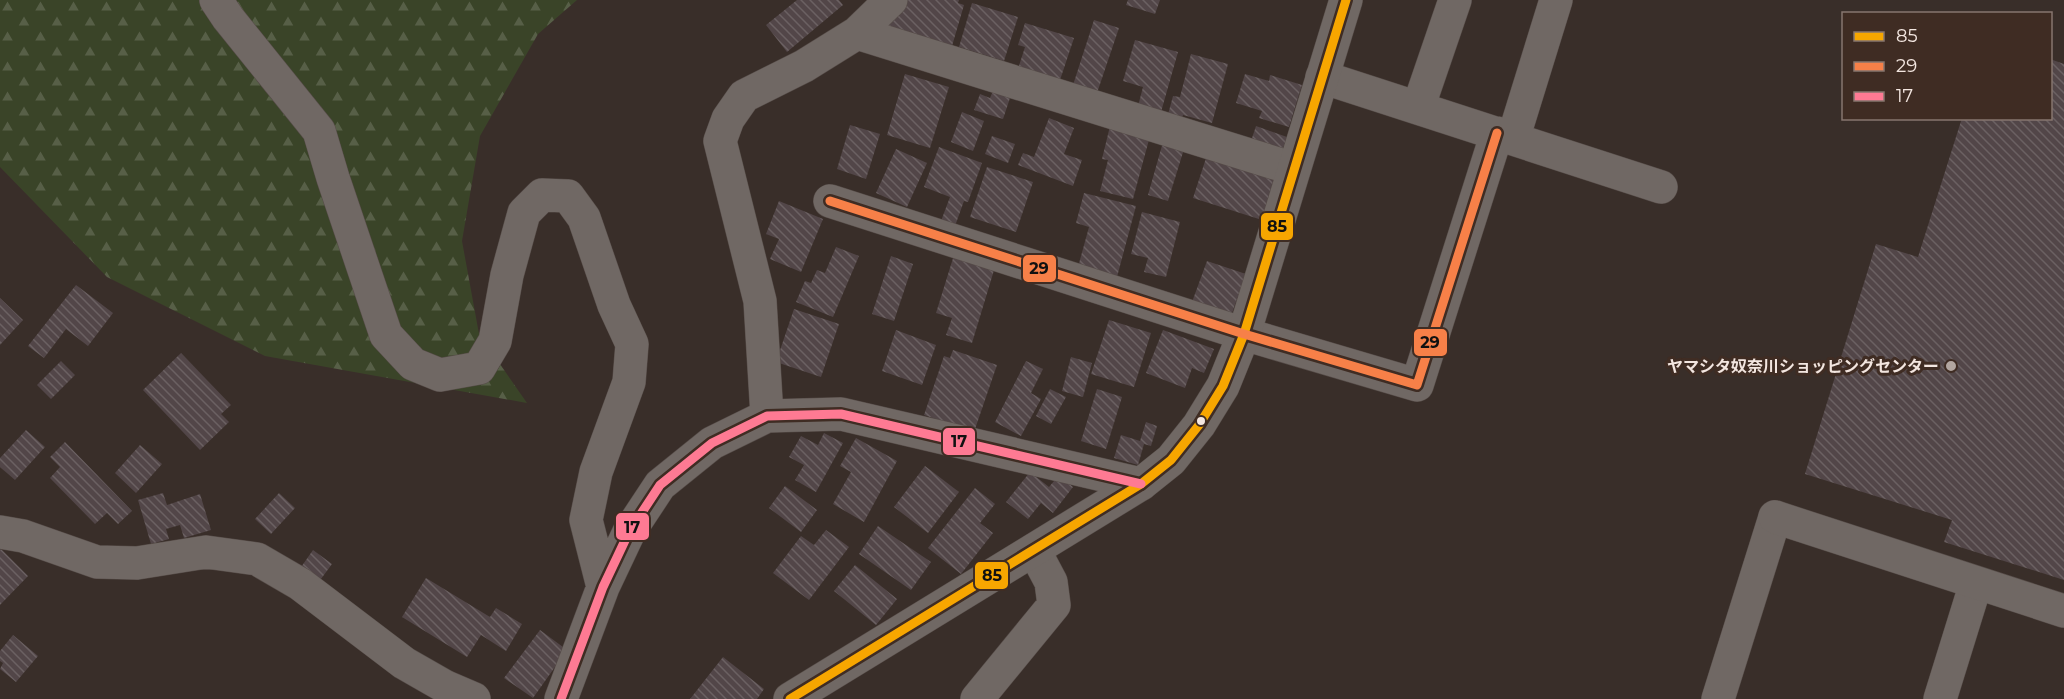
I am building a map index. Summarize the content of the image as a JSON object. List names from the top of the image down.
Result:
{
  "places": ["ヤマシタ奴奈川ショッピングセンター"],
  "lines": ["transit line 85", "transit line 29", "transit line 17"],
  "legend": ["85", "29", "17"]
}
